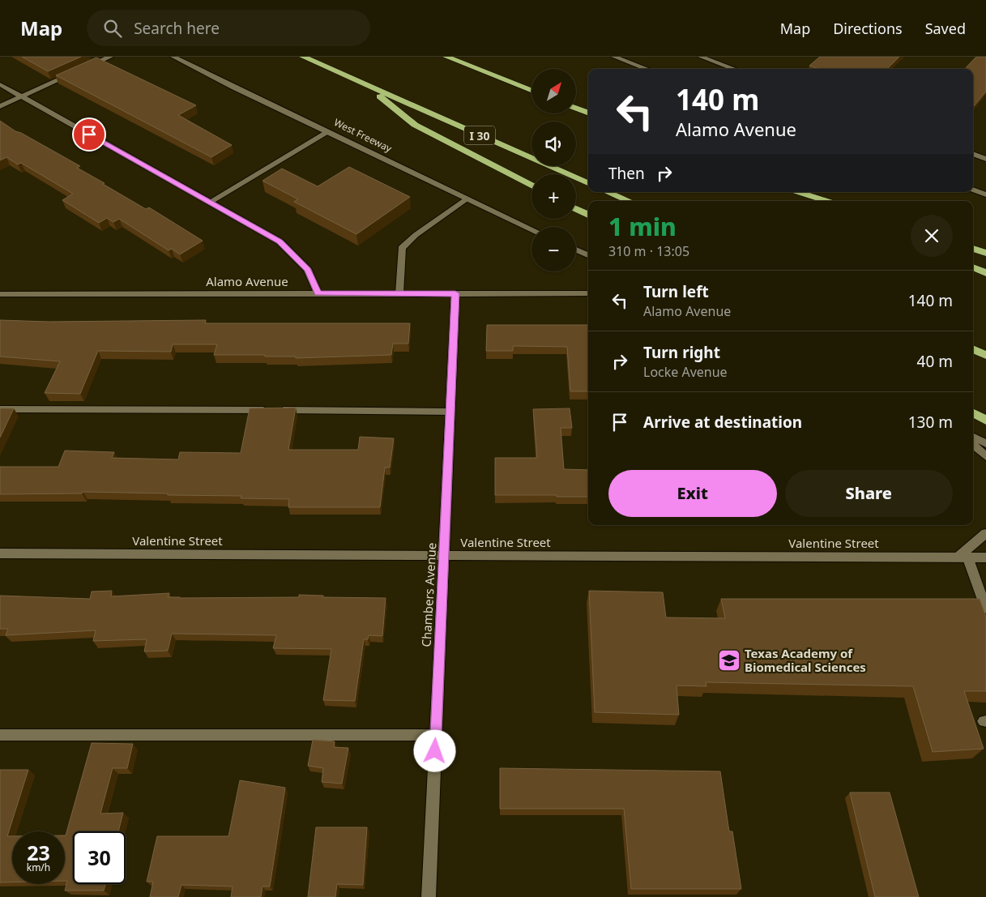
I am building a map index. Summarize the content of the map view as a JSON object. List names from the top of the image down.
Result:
{
  "streets": {
    "highway": ["I 30"],
    "street": [
      "West Freeway",
      "Alamo Avenue",
      "Valentine Street",
      "Chambers Avenue"
    ]
  },
  "crossings": [
    ["Alamo Avenue", "Chambers Avenue"],
    ["Valentine Street", "Chambers Avenue"]
  ],
  "places": {
    "school or university": ["Texas Academy of Biomedical Sciences"]
  },
  "north": "top right",
  "page": {
    "header": "Map",
    "search": "Search here",
    "nav": ["Map", "Directions", "Saved"],
    "map_buttons": ["+", "−"],
    "turn": ["140 m", "Alamo Avenue"],
    "then": "Then",
    "heading": ["1 min", "310 m · 13:05"],
    "list": [
      {
        "name": "Turn left",
        "note": "Alamo Avenue",
        "value": "140 m"
      },
      {
        "name": "Turn right",
        "note": "Locke Avenue",
        "value": "40 m"
      },
      {
        "name": "Arrive at destination",
        "value": "130 m"
      }
    ],
    "buttons": ["Exit", "Share"],
    "speed": "23 km/h",
    "limit": "30"
  }
}
